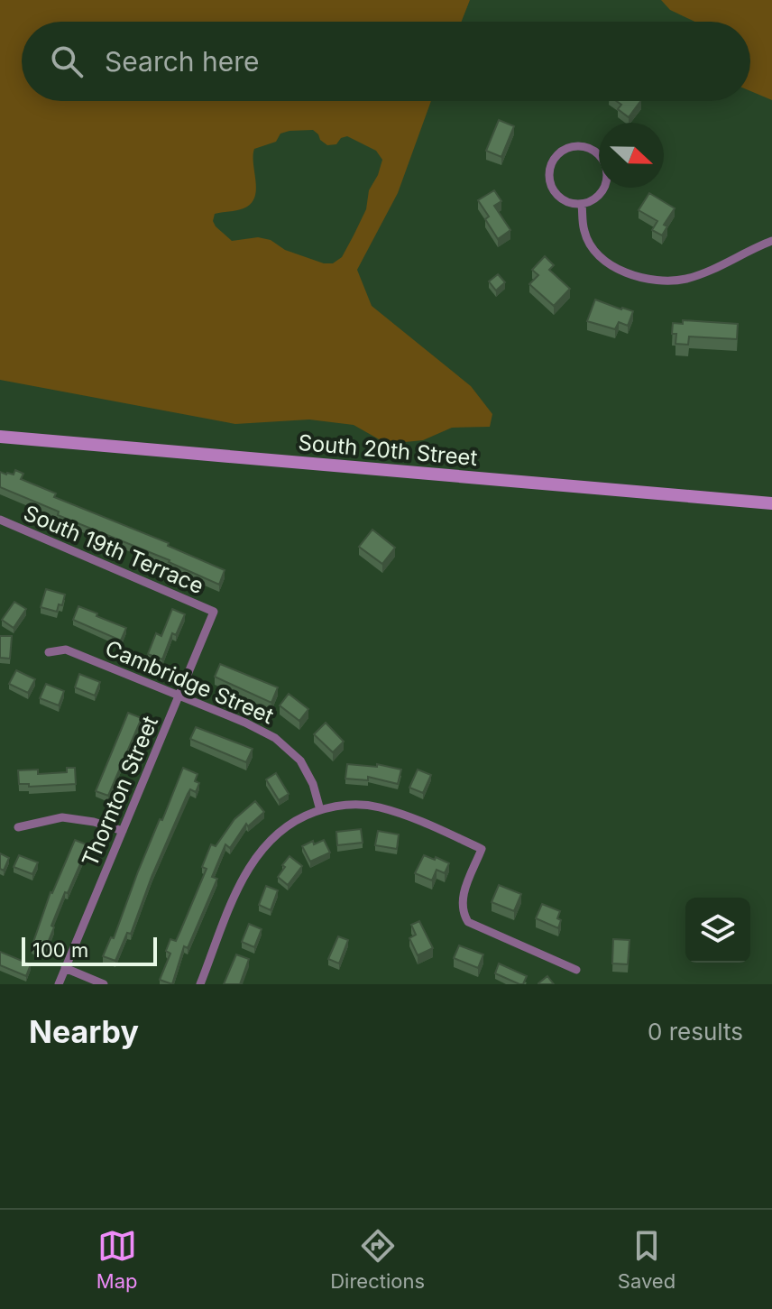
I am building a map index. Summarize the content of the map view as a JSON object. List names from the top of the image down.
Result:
{
  "streets": {
    "main road": ["South 20th Street"],
    "street": ["South 19th Terrace", "Cambridge Street", "Thornton Street"]
  },
  "crossings": [
    ["South 19th Terrace", "Thornton Street"],
    ["Cambridge Street", "Thornton Street"]
  ],
  "scale_bar": "100 m",
  "north": "right",
  "page": {
    "search": "Search here",
    "scale": "100 m",
    "heading": ["Nearby", "0 results"],
    "nav": ["Map", "Directions", "Saved"]
  }
}
